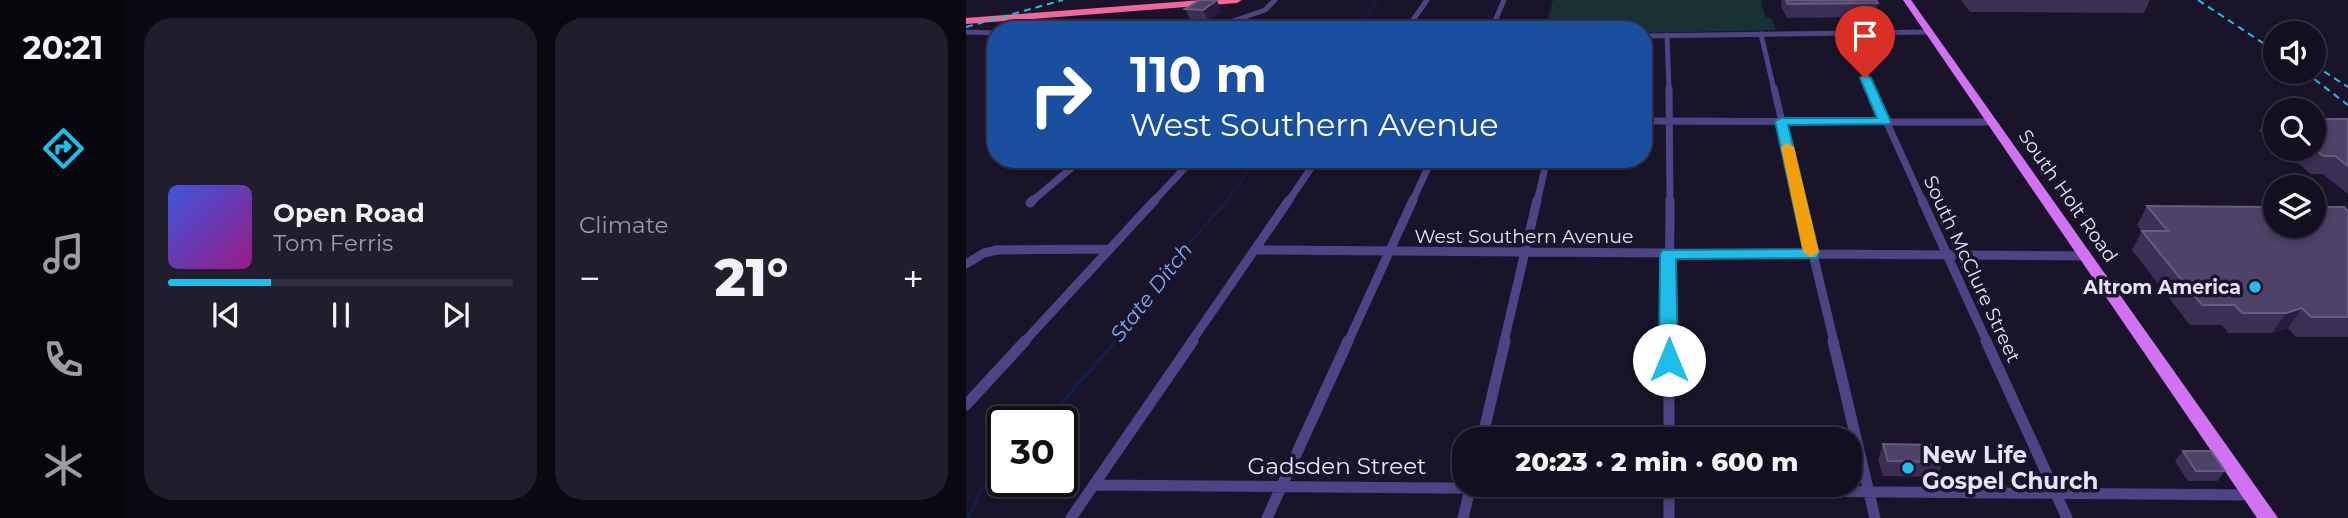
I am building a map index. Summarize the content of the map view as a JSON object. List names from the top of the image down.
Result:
{
  "streets": {
    "main road": ["South Holt Road"],
    "street": ["West Southern Avenue", "South McClure Street", "Gadsden Street"]
  },
  "crossings": [
    ["South Holt Road", "West Southern Avenue"],
    ["South Holt Road", "Gadsden Street"],
    ["West Southern Avenue", "South McClure Street"],
    ["South McClure Street", "Gadsden Street"]
  ],
  "water": ["State Ditch"],
  "places": ["Altrom America", "New Life Gospel Church"],
  "page": {
    "tabs": "20:21",
    "tile": "Climate",
    "turn": ["110 m", "West Southern Avenue"],
    "song": ["Open Road", "Tom Ferris"],
    "heat": ["−", "21°", "+"],
    "limit": "30",
    "trip": "20:23 · 2 min · 600 m"
  }
}
